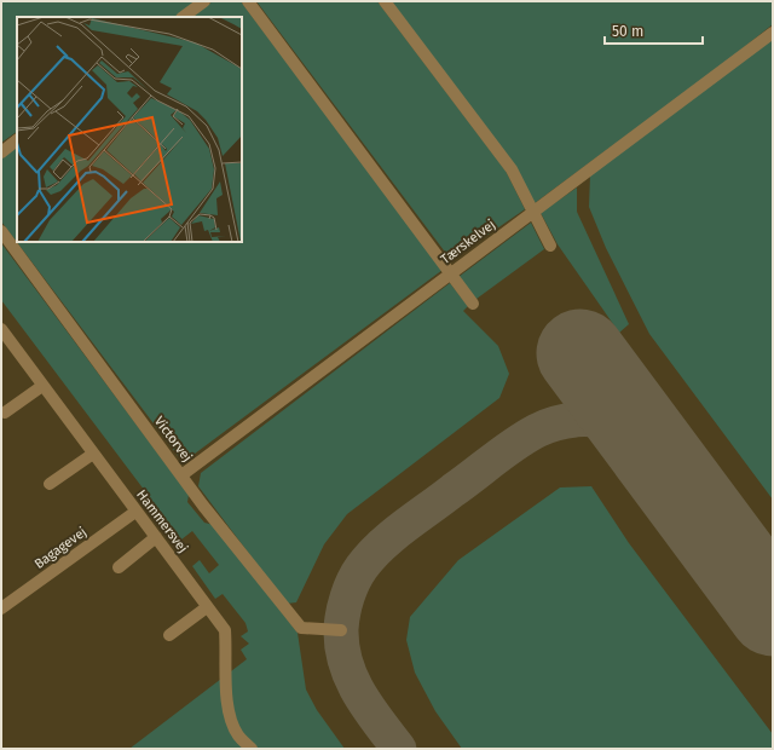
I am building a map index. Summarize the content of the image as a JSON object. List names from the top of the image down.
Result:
{
  "streets": {
    "lane": [
      "Tærskelvej",
      "Victorvej",
      "Hammersvej",
      "Bagagevej"
    ]
  },
  "crossings": [
    ["Tærskelvej", "Victorvej"],
    ["Hammersvej", "Bagagevej"]
  ],
  "scale_bar": "50 m"
}
